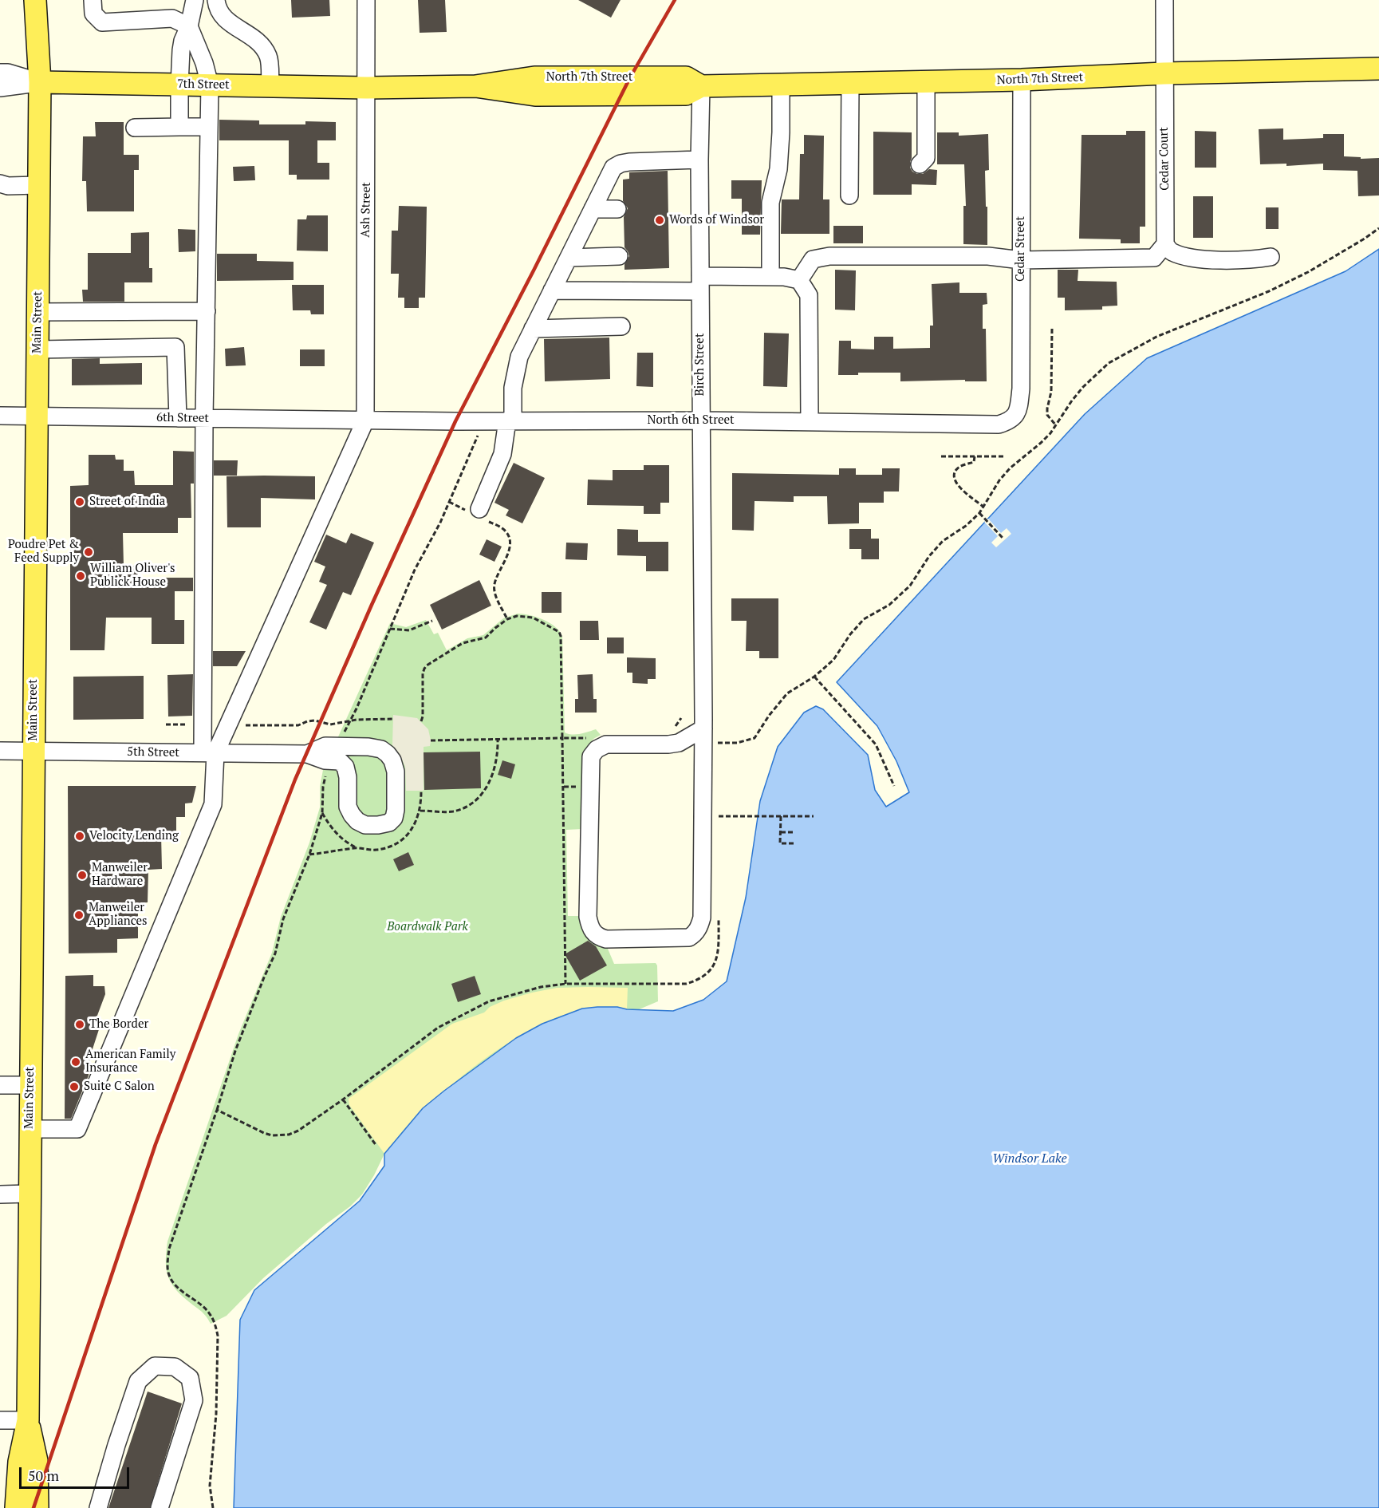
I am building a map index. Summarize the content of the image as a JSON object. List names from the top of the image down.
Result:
{
  "streets": {
    "main road": ["North 7th Street", "7th Street", "Main Street"],
    "street": [
      "Cedar Court",
      "Ash Street",
      "Cedar Street",
      "Birch Street",
      "6th Street",
      "North 6th Street",
      "5th Street"
    ]
  },
  "crossings": [
    ["North 7th Street", "7th Street"],
    ["North 7th Street", "Cedar Court"],
    ["North 7th Street", "Ash Street"],
    ["North 7th Street", "Cedar Street"],
    ["North 7th Street", "Birch Street"],
    ["7th Street", "Ash Street"],
    ["7th Street", "Main Street"],
    ["Ash Street", "6th Street"],
    ["Ash Street", "North 6th Street"],
    ["Cedar Street", "North 6th Street"],
    ["Main Street", "6th Street"],
    ["Main Street", "5th Street"],
    ["Birch Street", "North 6th Street"],
    ["6th Street", "North 6th Street"]
  ],
  "water": ["Windsor Lake"],
  "parks": ["Boardwalk Park"],
  "places": [
    "Words of Windsor",
    "Street of India",
    "Poudre Pet & Feed Supply",
    "William Oliver's Publick House",
    "Velocity Lending",
    "Manweiler Hardware",
    "Manweiler Appliances",
    "The Border",
    "American Family Insurance",
    "Suite C Salon"
  ],
  "scale_bar": "50 m"
}
